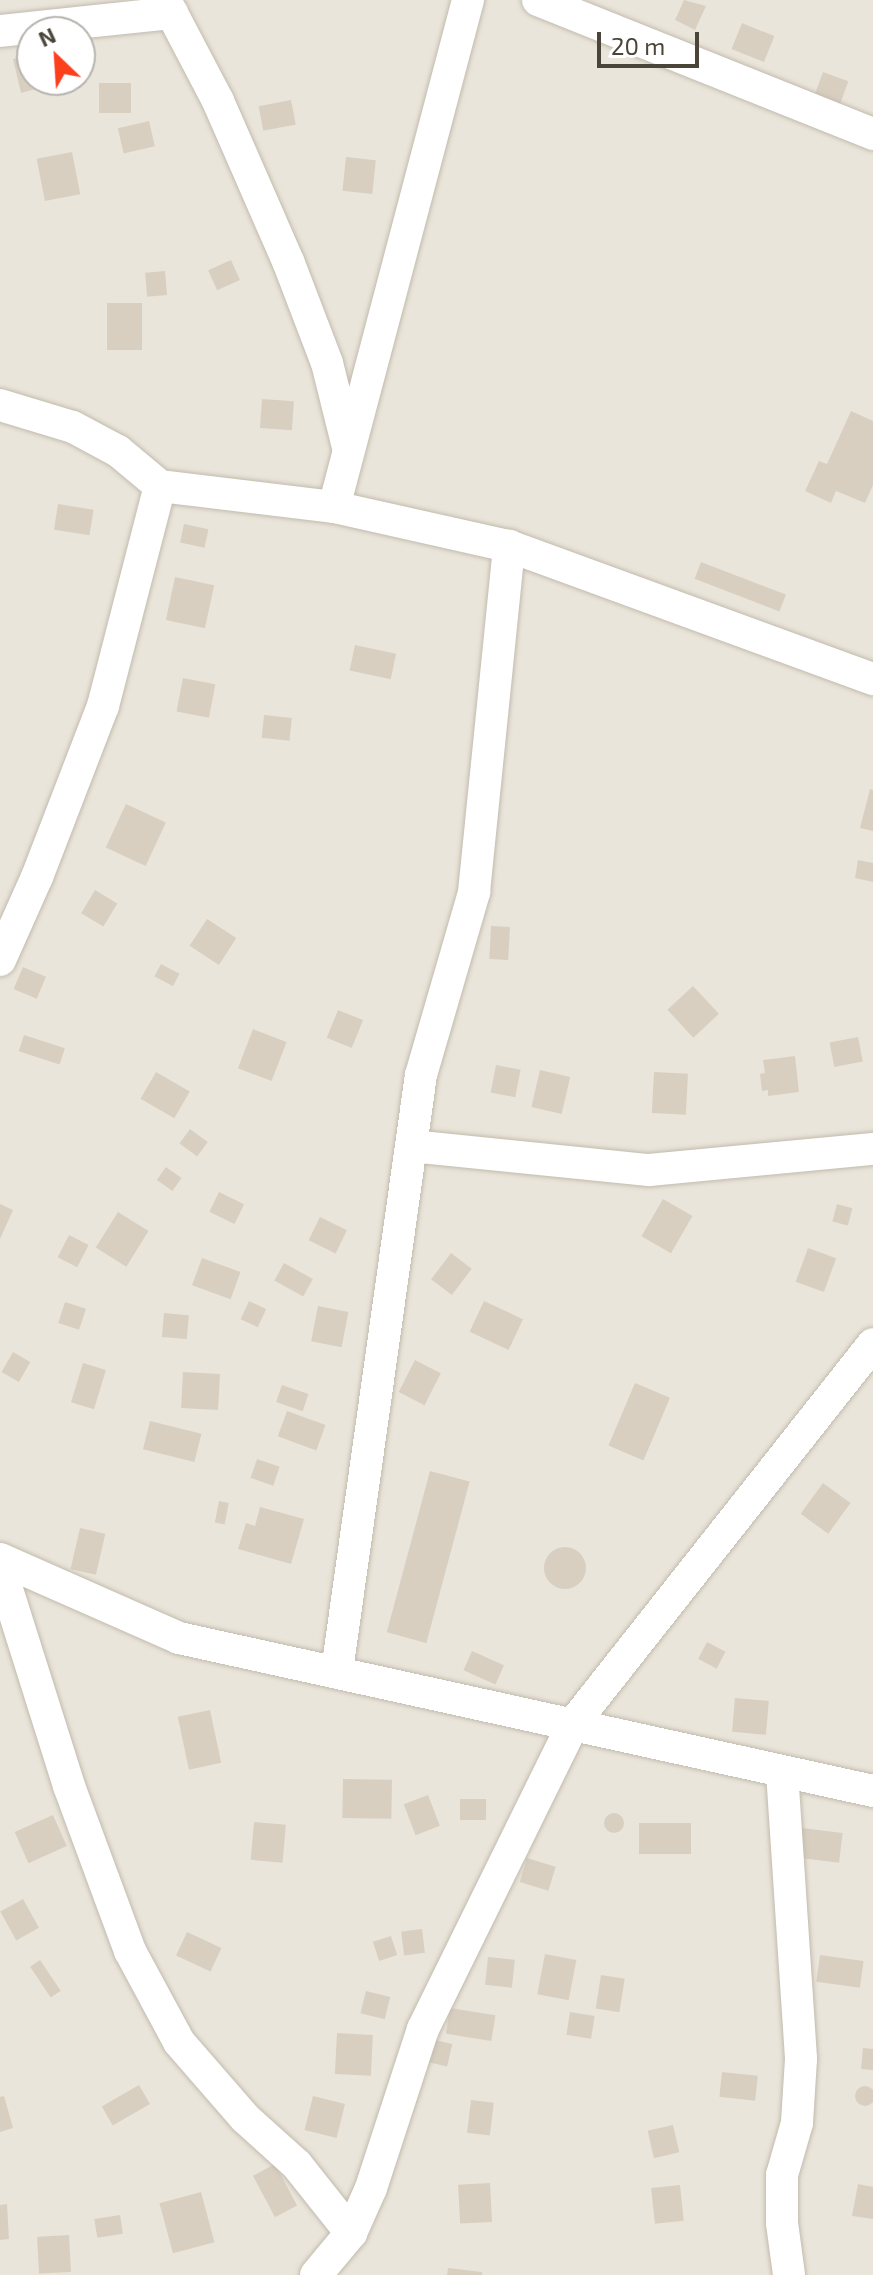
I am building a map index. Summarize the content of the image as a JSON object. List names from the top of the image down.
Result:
{
  "scale_bar": "20 m",
  "north": "top left"
}
